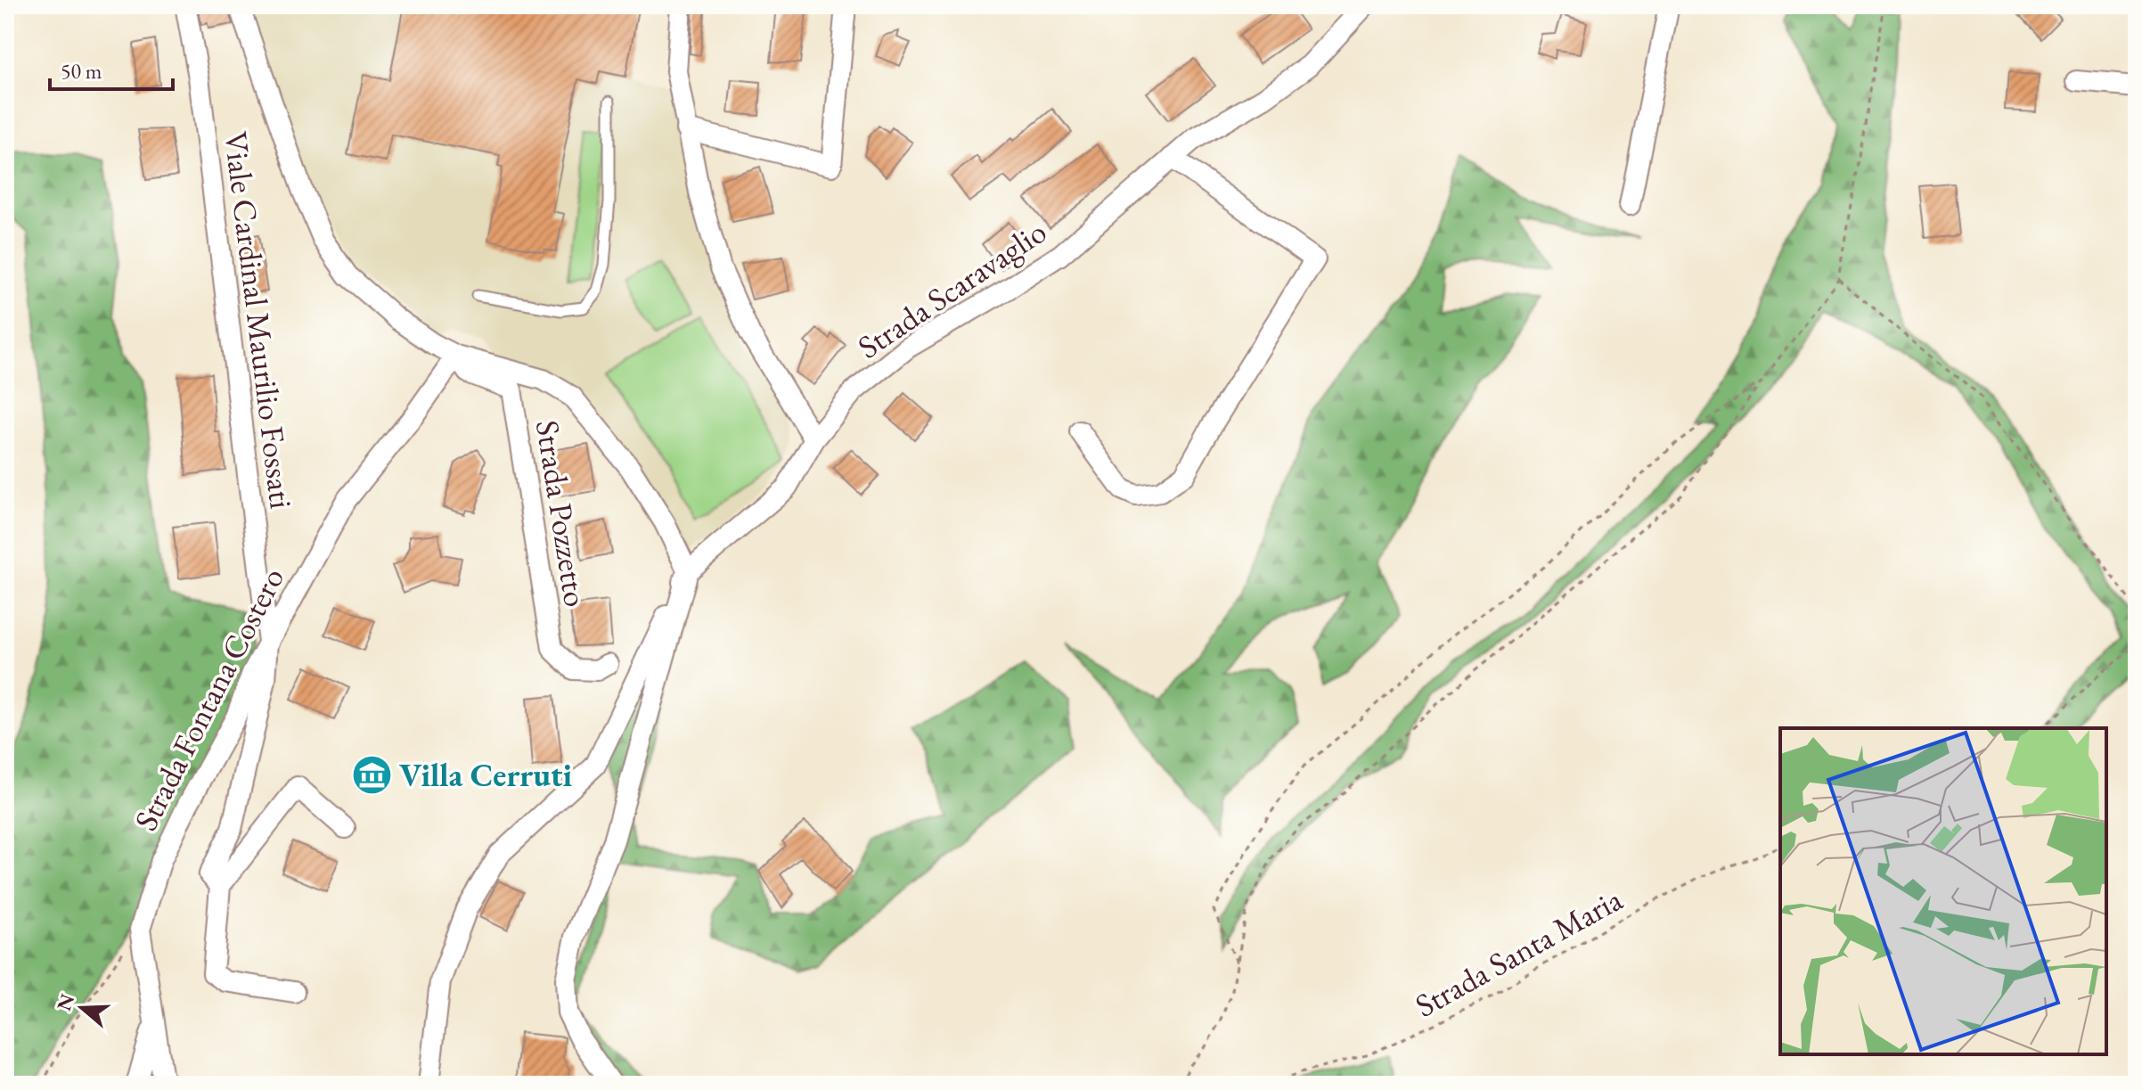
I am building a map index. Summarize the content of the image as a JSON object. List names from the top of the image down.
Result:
{
  "streets": {
    "street": [
      "Strada Scaravaglio",
      "Viale Cardinal Maurilio Fossati",
      "Strada Pozzetto",
      "Strada Fontana Costero"
    ],
    "path": ["Strada Santa Maria"]
  },
  "crossings": [
    ["Strada Scaravaglio", "Strada Pozzetto"],
    ["Viale Cardinal Maurilio Fossati", "Strada Fontana Costero"],
    ["Strada Pozzetto", "Strada Fontana Costero"]
  ],
  "places": {
    "museum": ["Villa Cerruti"]
  },
  "scale_bar": "50 m",
  "north": "left"
}
